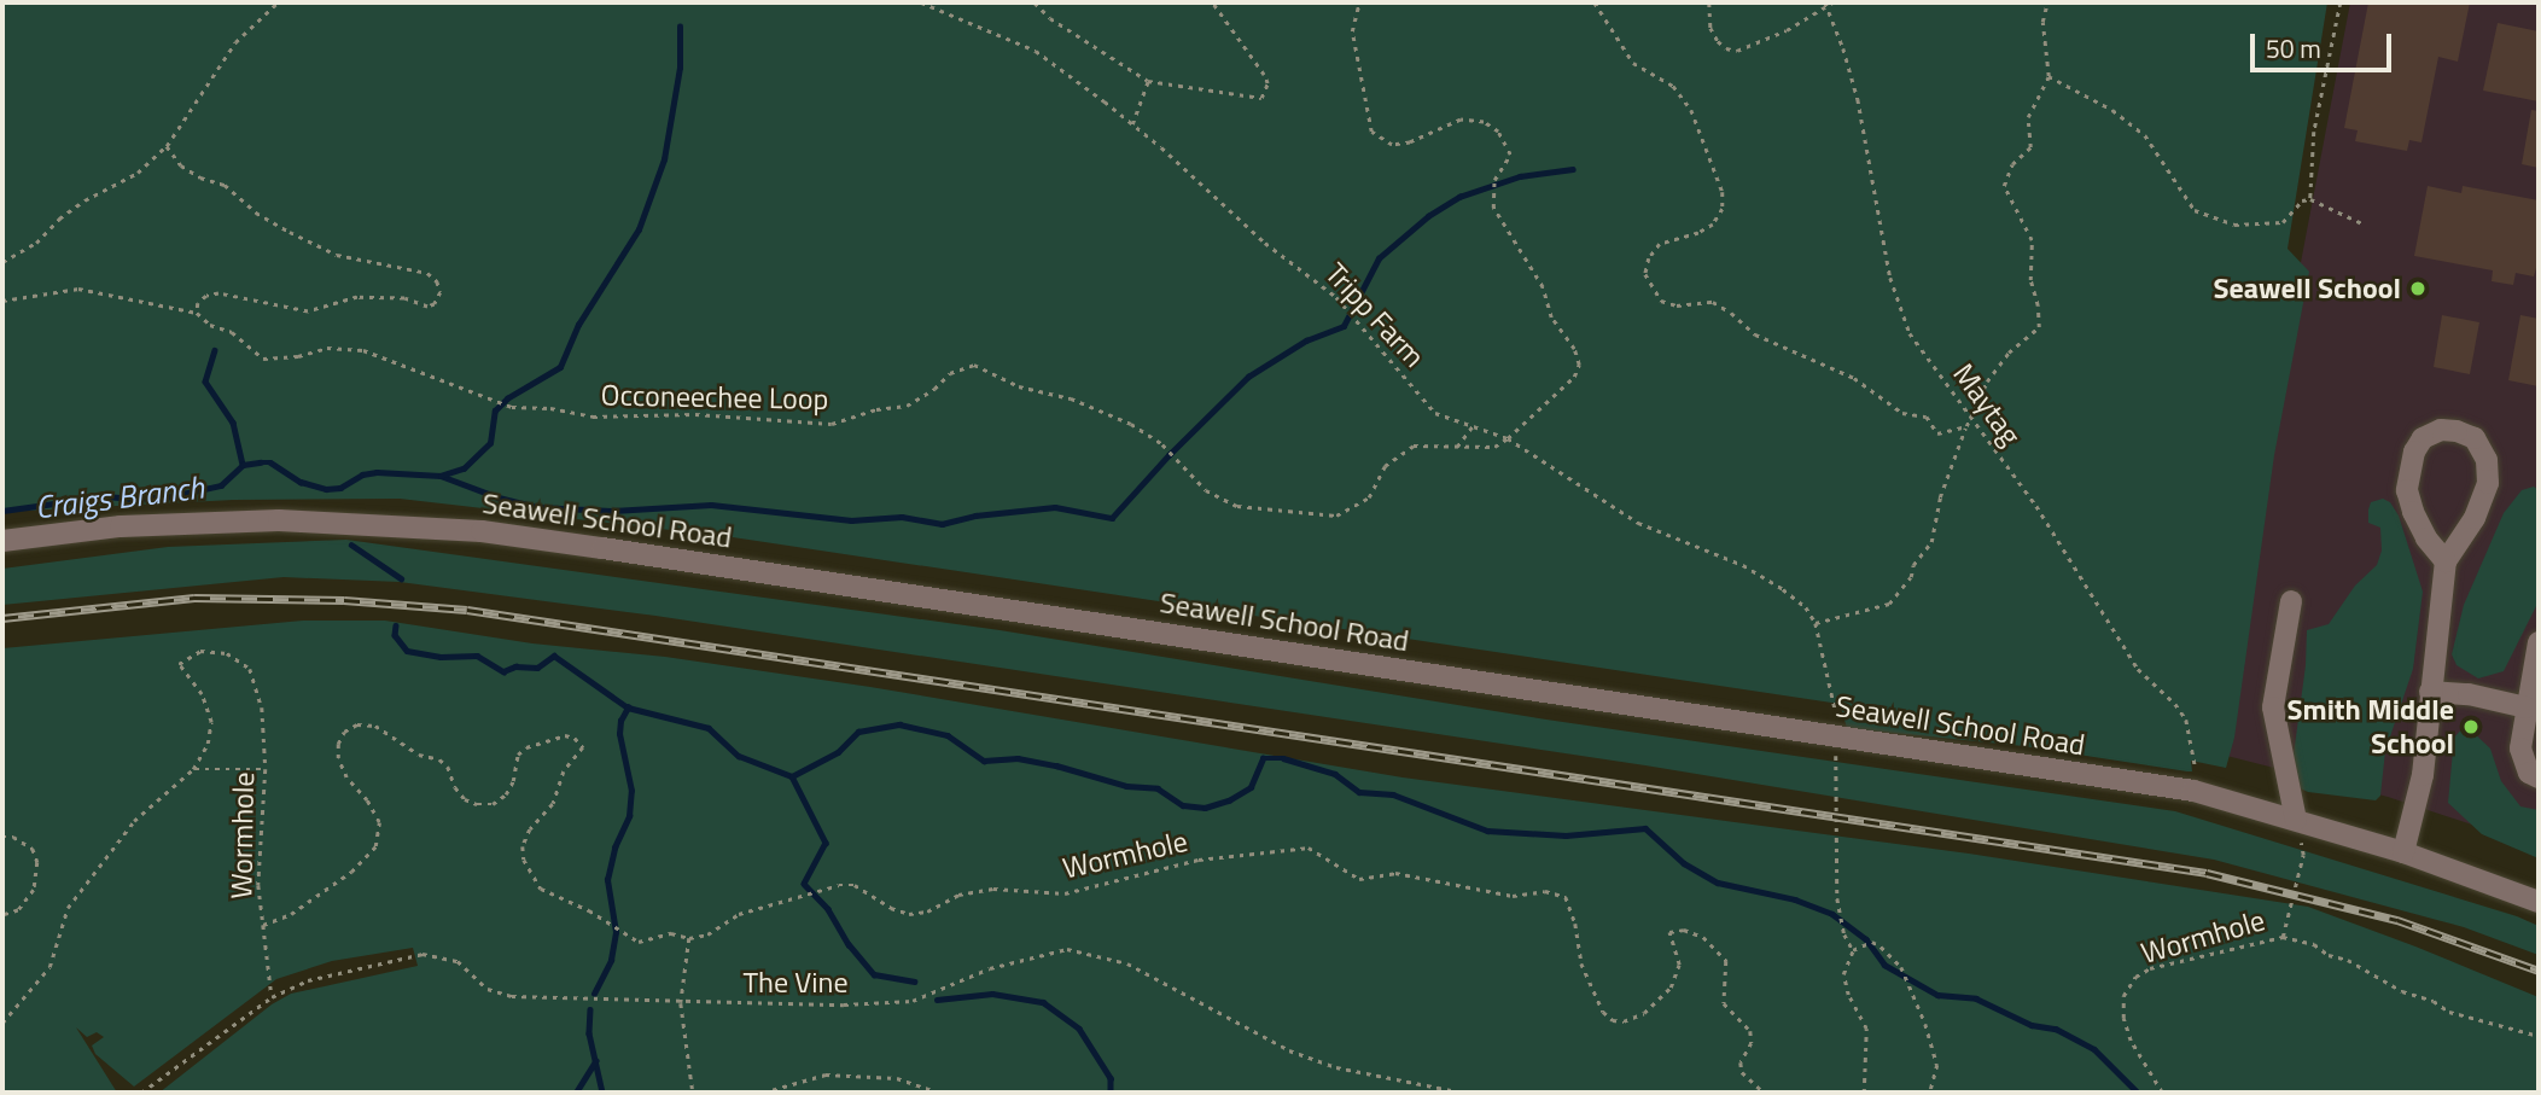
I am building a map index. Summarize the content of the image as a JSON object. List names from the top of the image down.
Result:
{
  "streets": {
    "street": ["Seawell School Road"],
    "path": [
      "Tripp Farm",
      "Occoneechee Loop",
      "Maytag",
      "Wormhole",
      "The Vine"
    ]
  },
  "crossings": [
    ["Tripp Farm", "Occoneechee Loop"],
    ["Tripp Farm", "Seawell School Road"],
    ["Maytag", "Seawell School Road"]
  ],
  "water": ["Craigs Branch"],
  "places": ["Seawell School", "Smith Middle School"],
  "scale_bar": "50 m"
}
